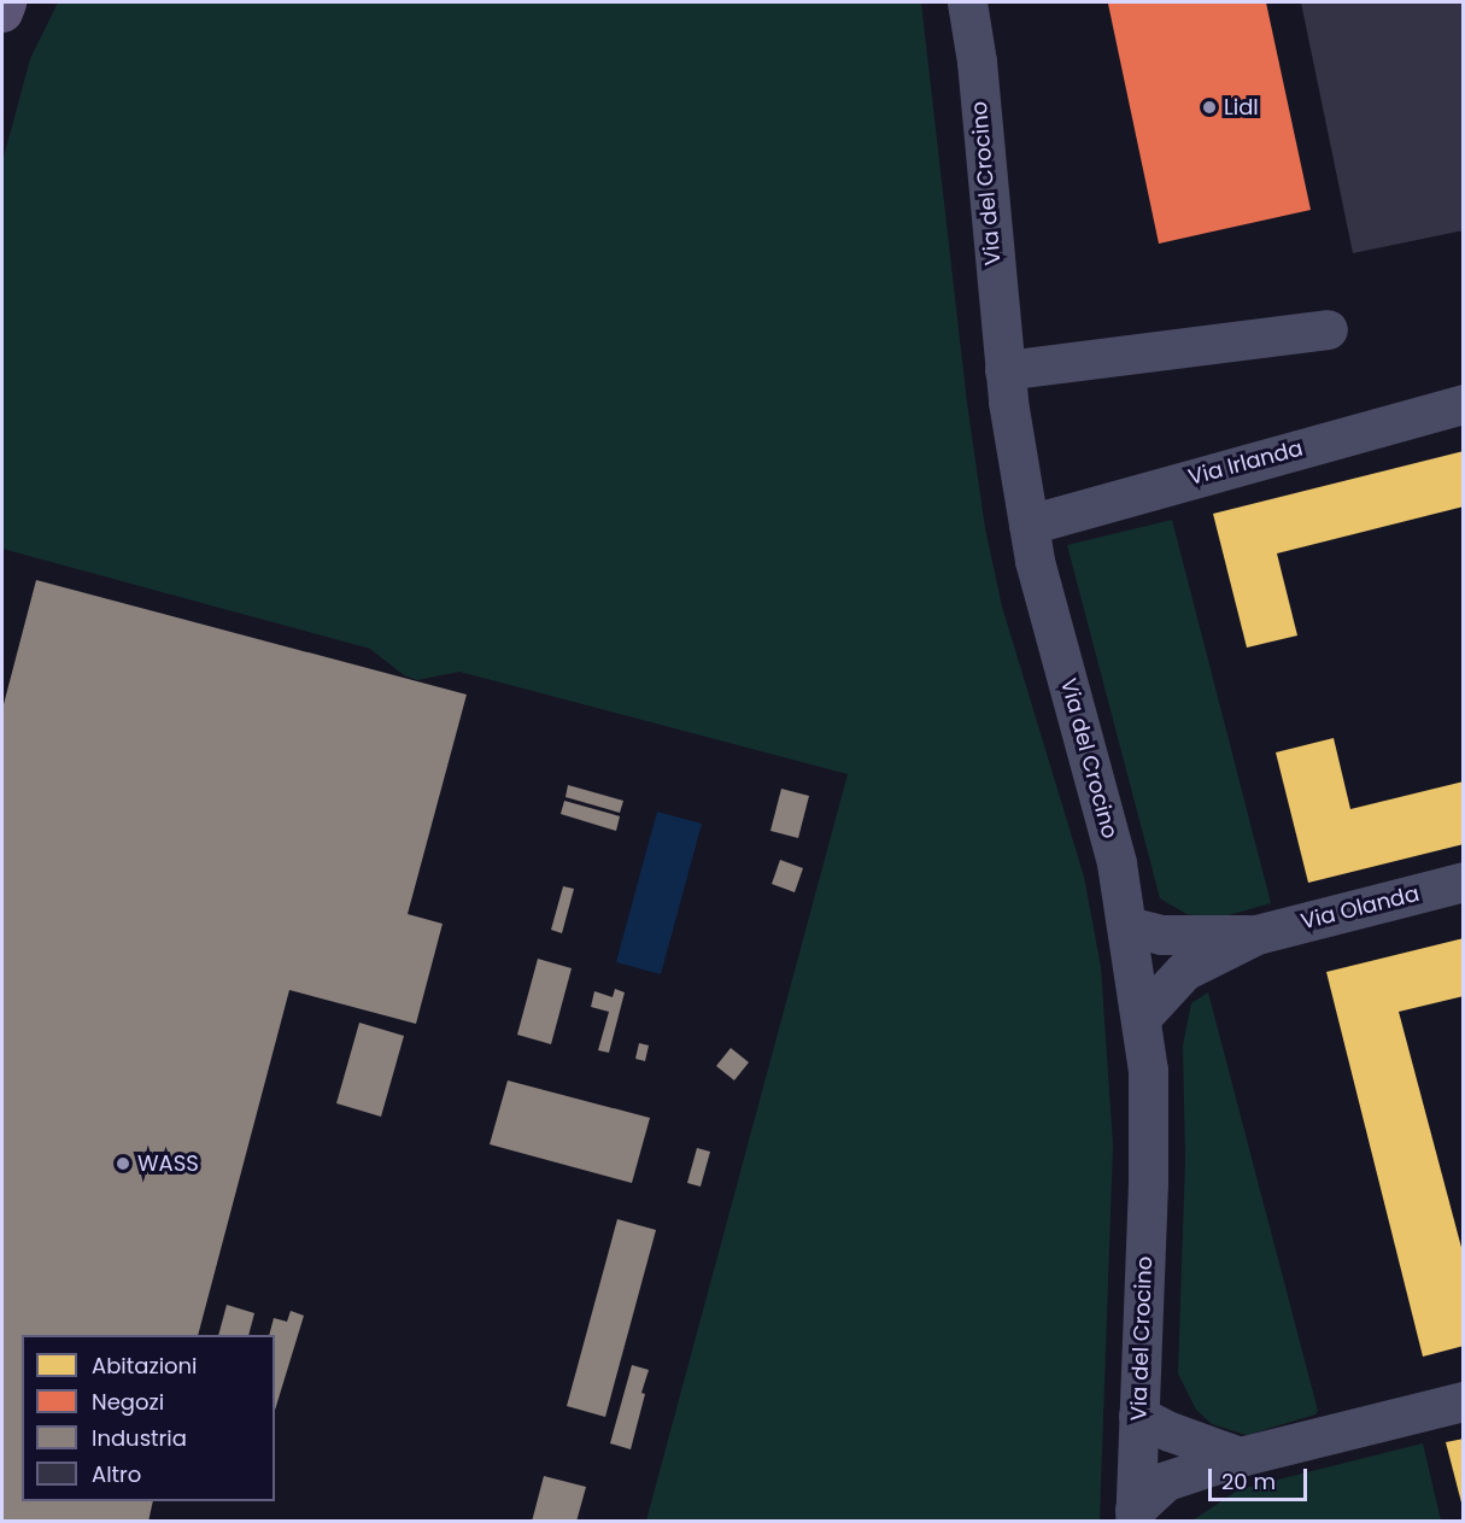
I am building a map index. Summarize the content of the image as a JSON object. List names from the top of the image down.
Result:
{
  "streets": {
    "street": ["Via del Crocino", "Via Irlanda", "Via Olanda"]
  },
  "crossings": [
    ["Via del Crocino", "Via Irlanda"],
    ["Via del Crocino", "Via Olanda"]
  ],
  "places": ["Lidl", "WASS"],
  "legend": [
    "Abitazioni",
    "Negozi",
    "Industria",
    "Altro"
  ],
  "scale_bar": "20 m"
}
